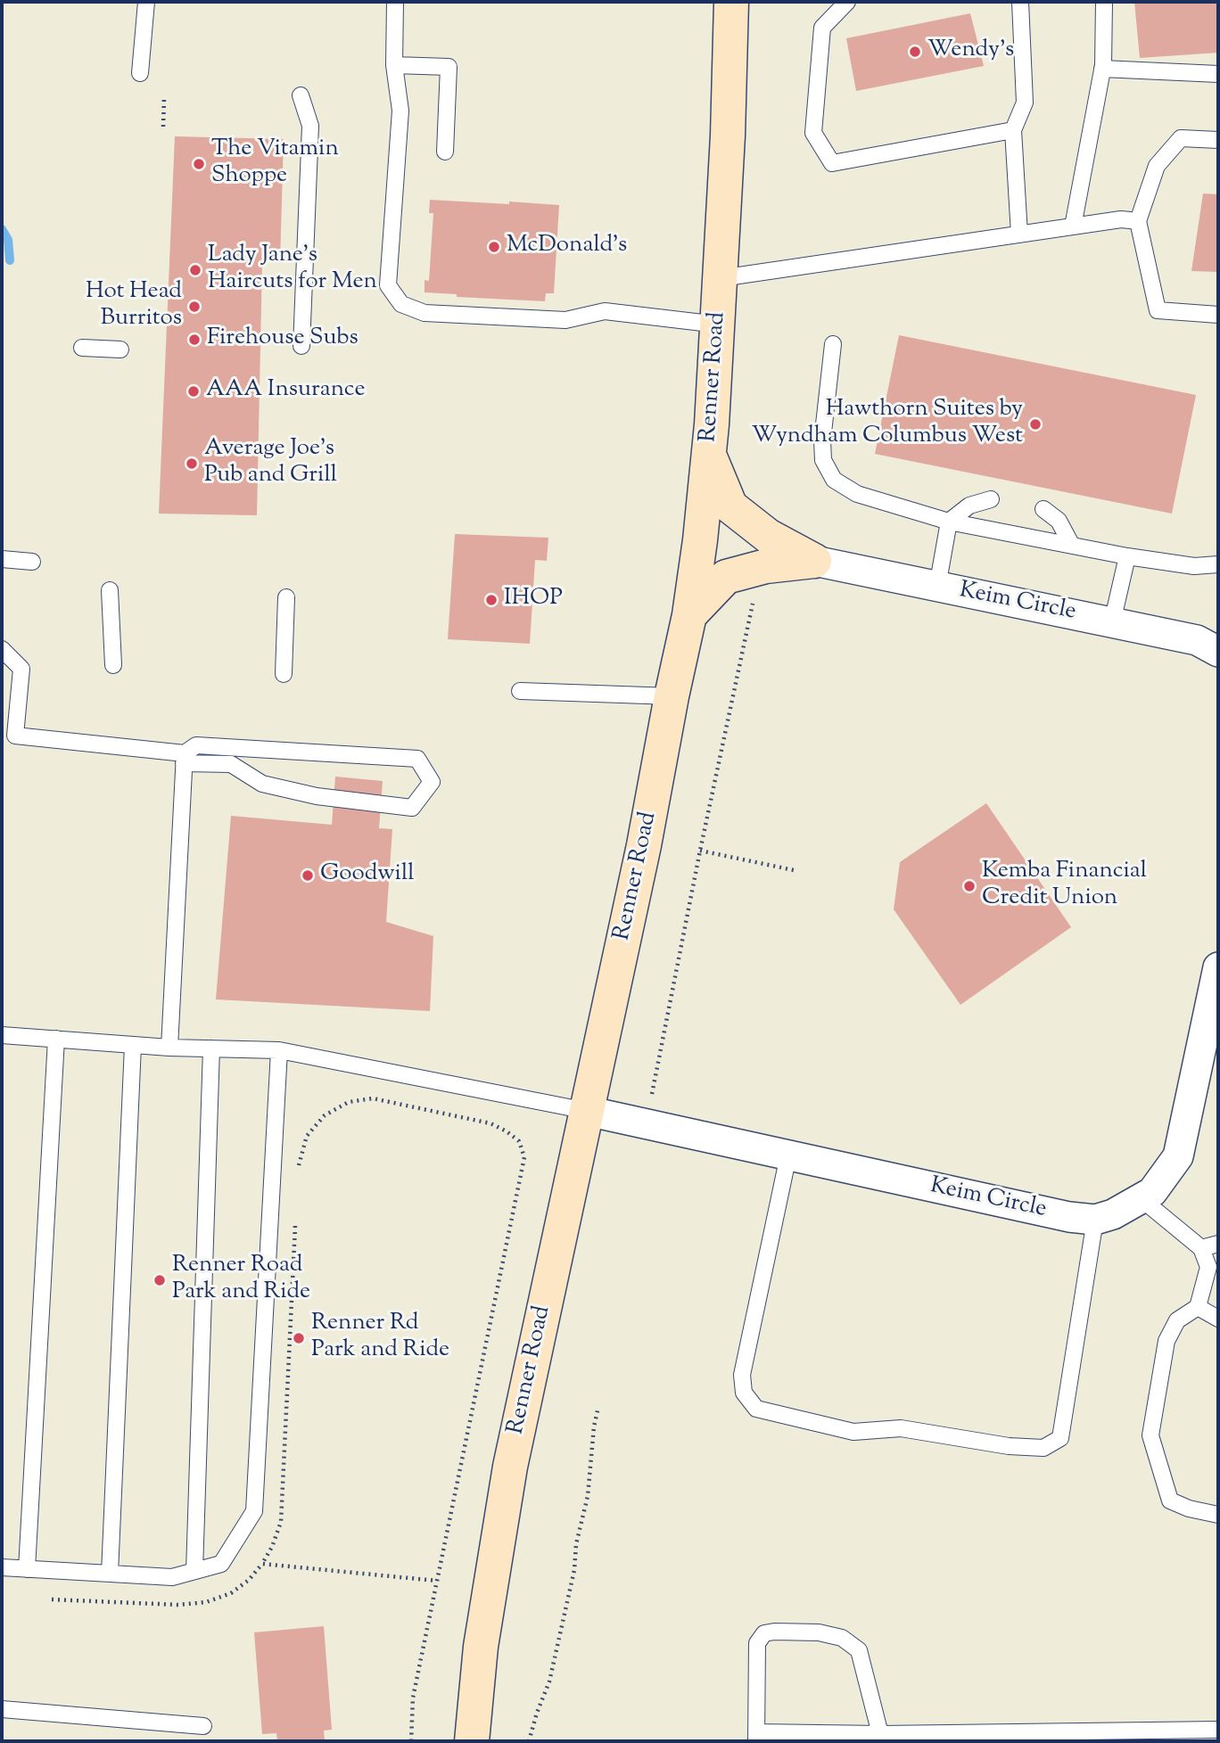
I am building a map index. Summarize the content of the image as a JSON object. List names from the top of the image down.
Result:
{
  "streets": {
    "main road": ["Renner Road"],
    "street": ["Keim Circle"]
  },
  "crossings": [
    ["Renner Road", "Keim Circle"]
  ],
  "places": [
    "Wendy's",
    "The Vitamin Shoppe",
    "McDonald's",
    "Lady Jane's Haircuts for Men",
    "Hot Head Burritos",
    "Firehouse Subs",
    "AAA Insurance",
    "Hawthorn Suites by Wyndham Columbus West",
    "Average Joe's Pub and Grill",
    "IHOP",
    "Goodwill",
    "Kemba Financial Credit Union",
    "Renner Road Park and Ride",
    "Renner Rd Park and Ride"
  ]
}
